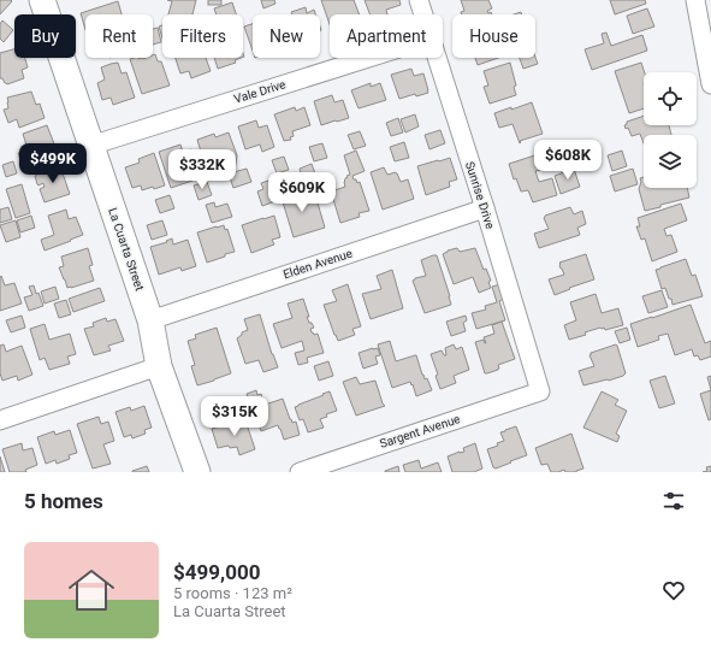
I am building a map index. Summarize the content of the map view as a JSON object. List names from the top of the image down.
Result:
{
  "streets": {
    "street": [
      "Vale Drive",
      "Sunrise Drive",
      "La Cuarta Street",
      "Elden Avenue",
      "Sargent Avenue"
    ]
  },
  "crossings": [
    ["Vale Drive", "La Cuarta Street"],
    ["Sunrise Drive", "Elden Avenue"],
    ["Sunrise Drive", "Sargent Avenue"],
    ["La Cuarta Street", "Elden Avenue"]
  ],
  "page": {
    "chip": [
      "Buy",
      "Rent",
      "Filters",
      "New",
      "Apartment",
      "House"
    ],
    "price": [
      "$608K",
      "$499K",
      "$332K",
      "$609K",
      "$315K"
    ],
    "heading": "5 homes",
    "list": [
      {
        "name": "$499,000",
        "note": "5 rooms · 123 m² · La Cuarta Street"
      }
    ]
  }
}
